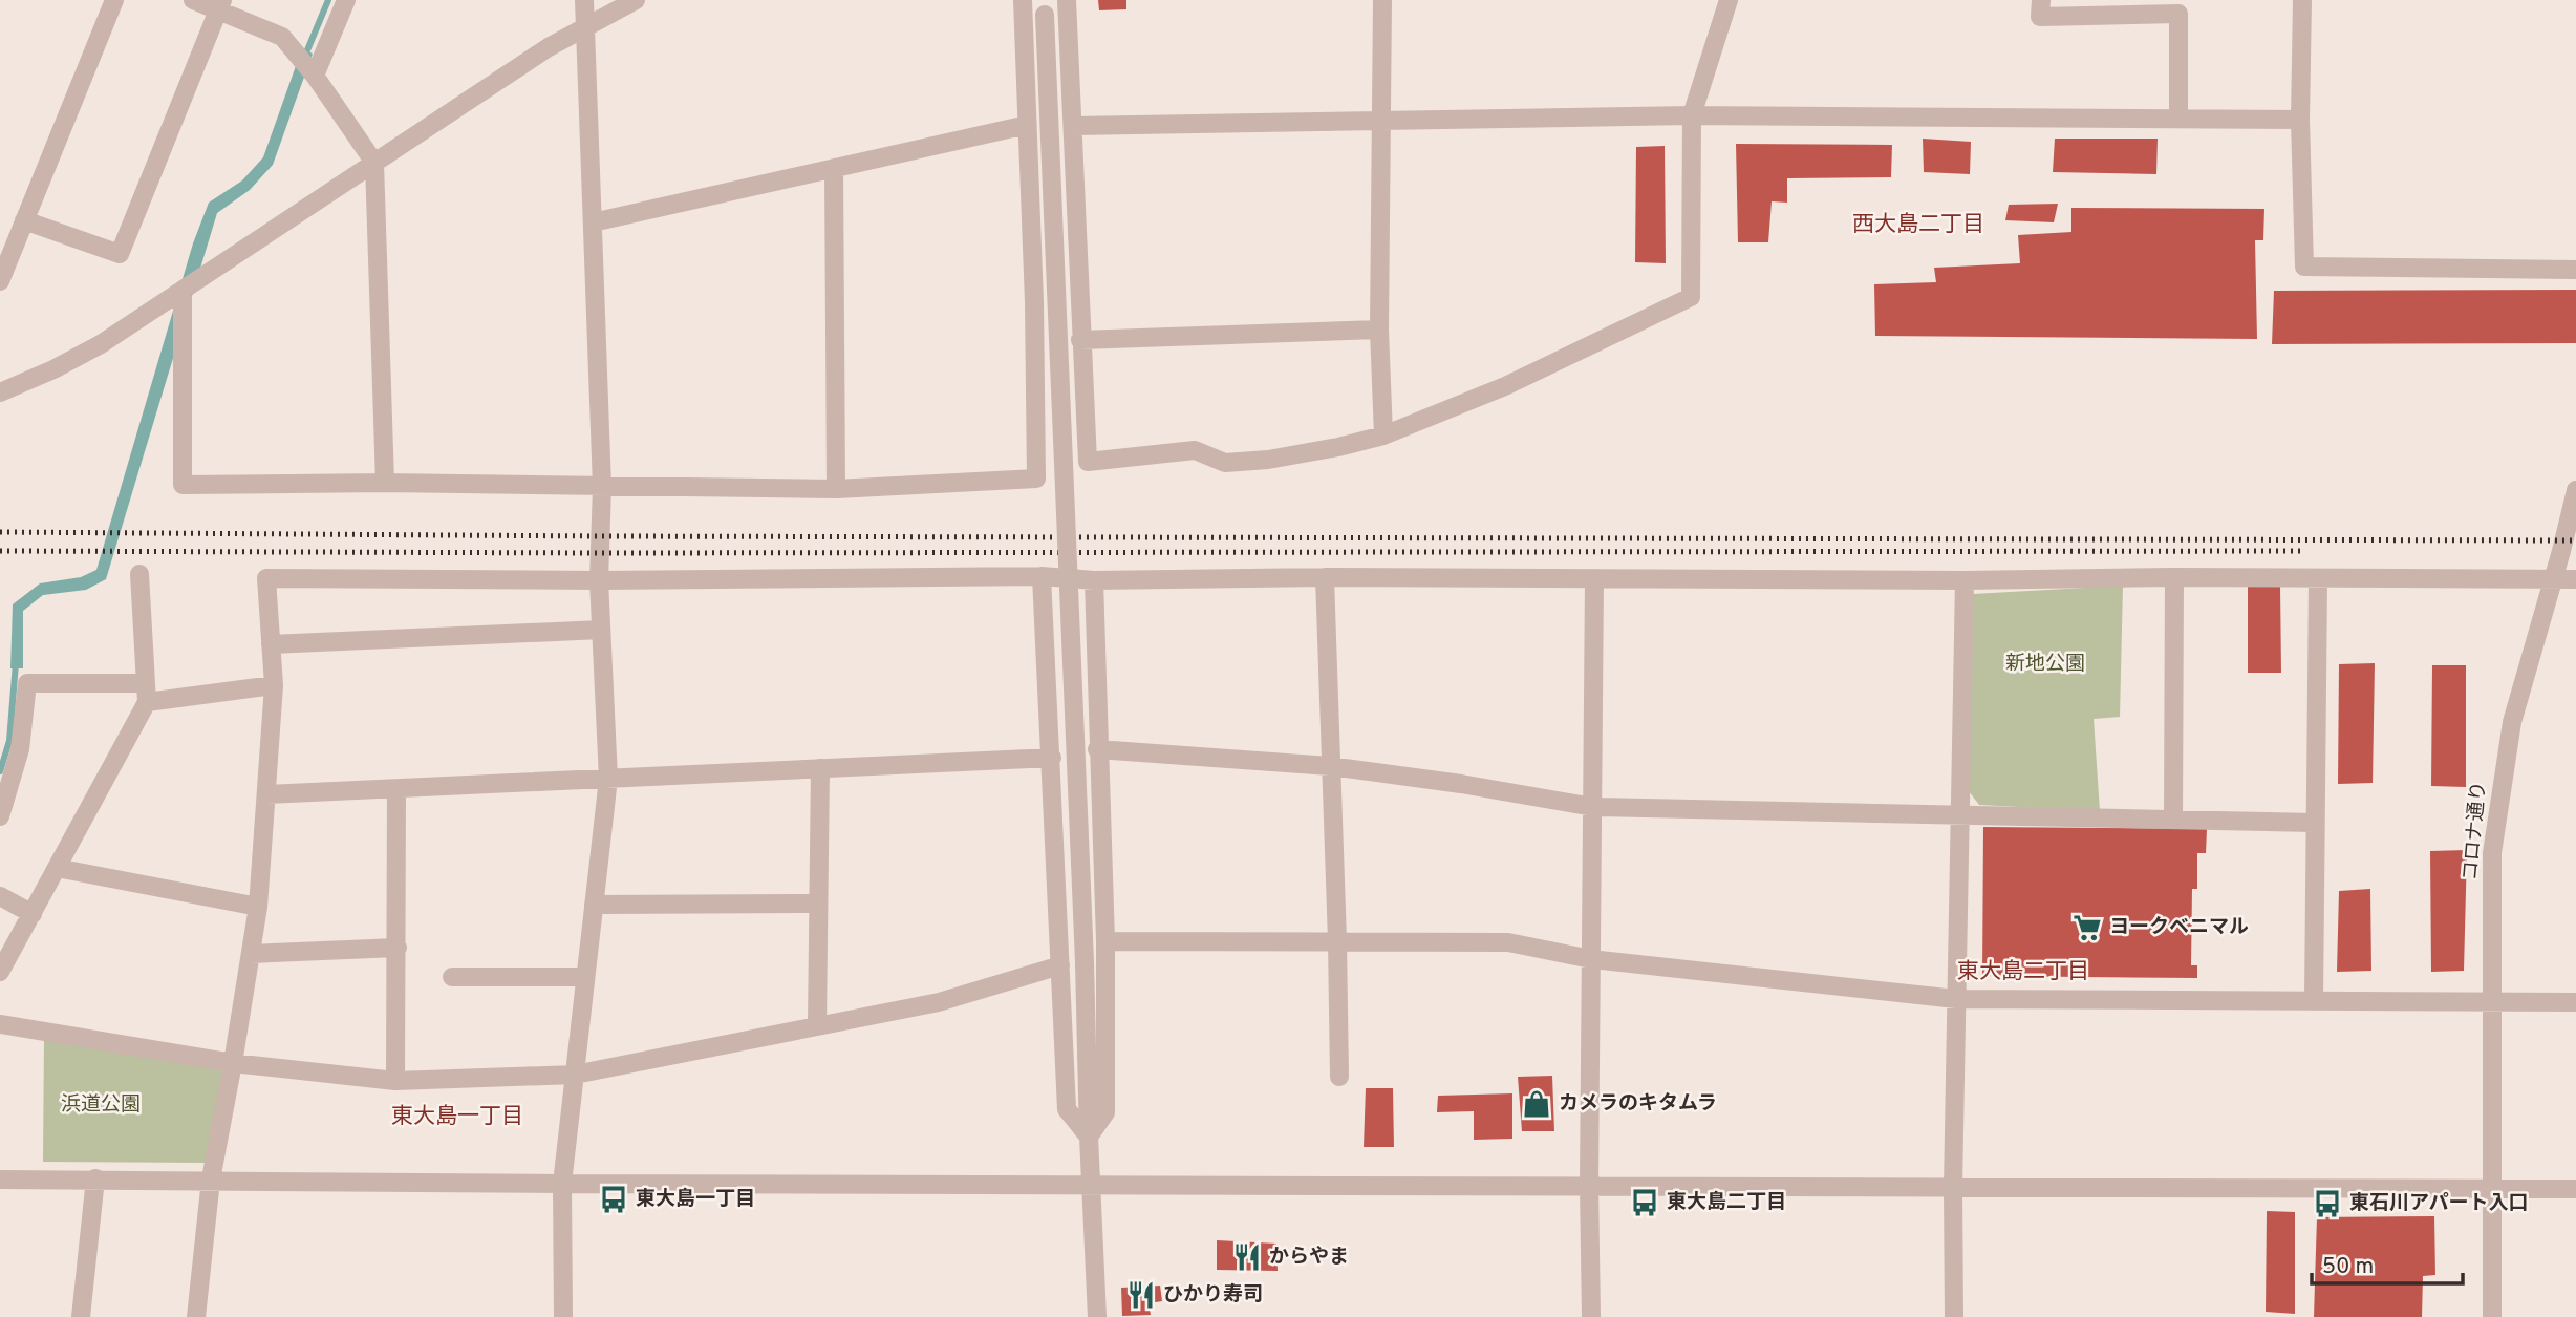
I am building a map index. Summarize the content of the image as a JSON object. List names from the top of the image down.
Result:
{
  "streets": {
    "street": ["コロナ通り"]
  },
  "districts": ["西大島二丁目", "東大島二丁目", "東大島一丁目"],
  "parks": ["新地公園", "浜道公園"],
  "places": {
    "supermarket": ["ヨークベニマル"],
    "shop": ["カメラのキタムラ"],
    "bus stop": ["東大島一丁目", "東大島二丁目", "東石川アパート入口"],
    "restaurant": ["からやま", "ひかり寿司"]
  },
  "scale_bar": "50 m"
}
